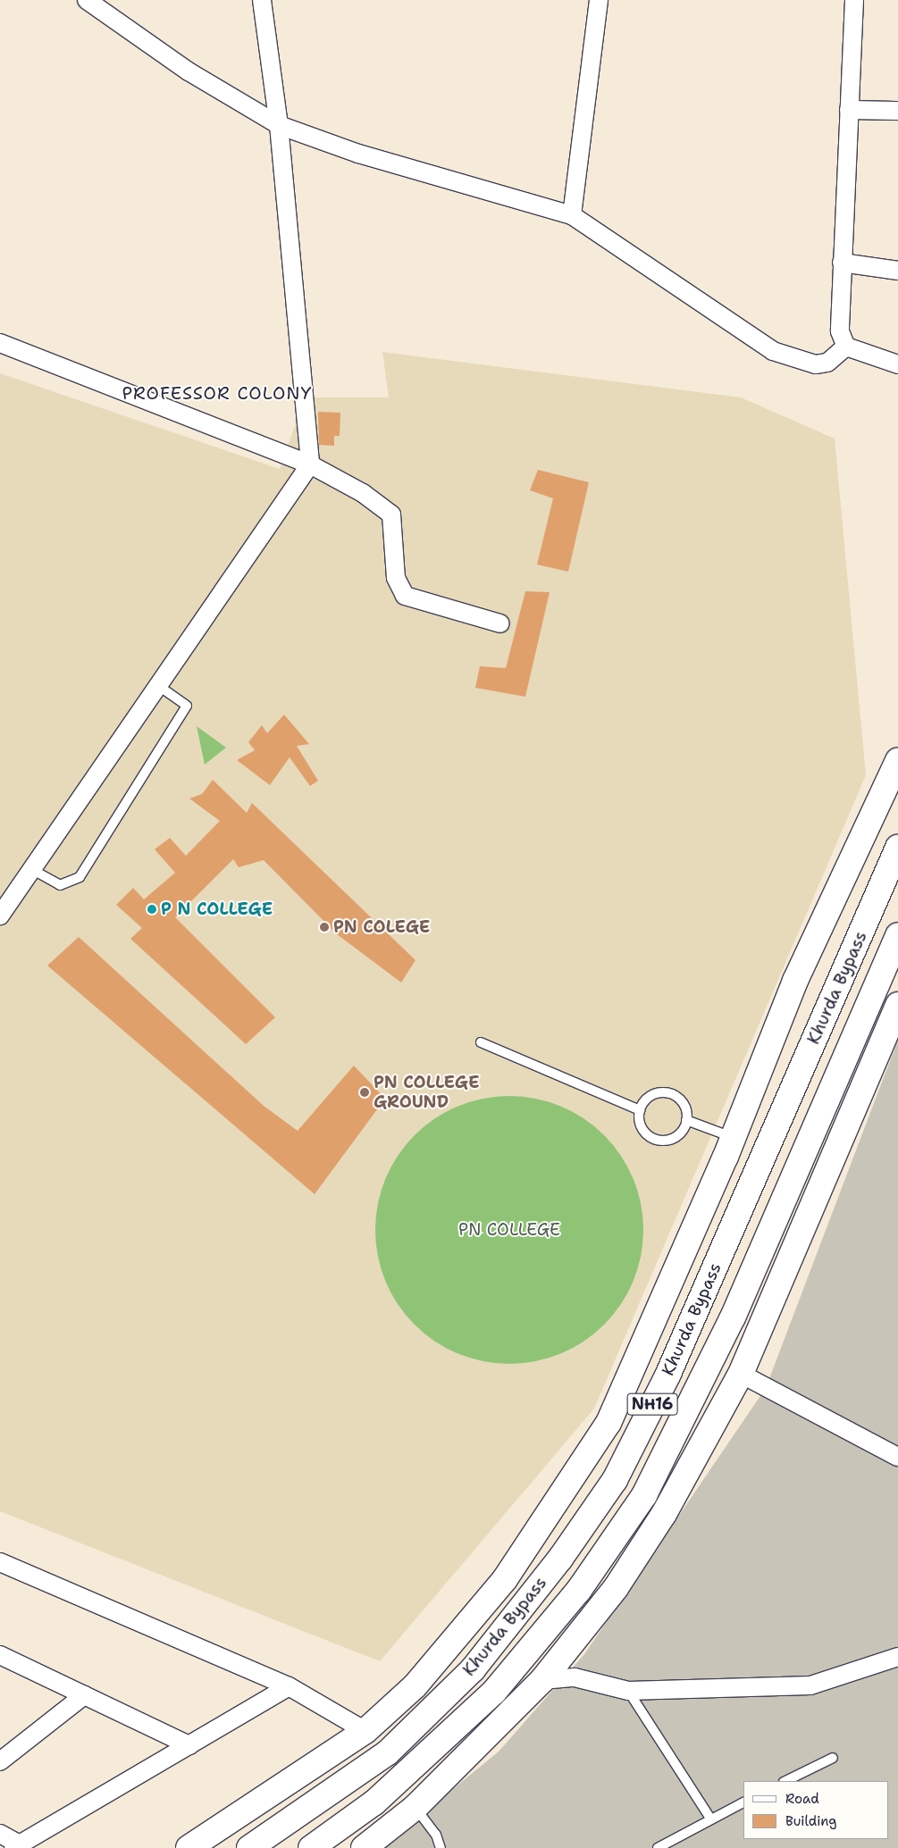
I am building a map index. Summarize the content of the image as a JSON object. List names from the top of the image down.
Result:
{
  "streets": {
    "main road": ["Khurda Bypass", "NH16"]
  },
  "districts": ["PROFESSOR COLONY"],
  "parks": ["PN COLLEGE"],
  "places": ["P N COLLEGE", "PN COLEGE", "PN COLLEGE GROUND"],
  "legend": ["Road", "Building"]
}
